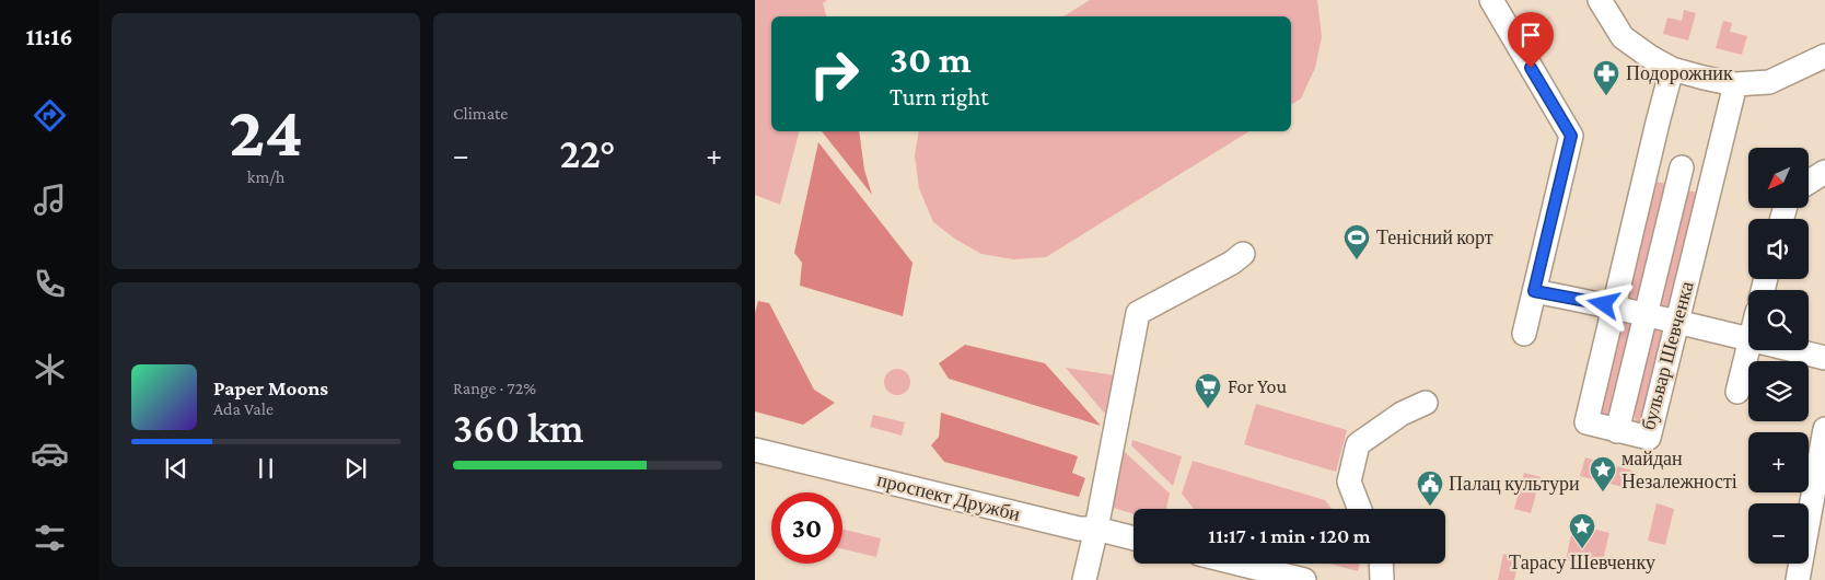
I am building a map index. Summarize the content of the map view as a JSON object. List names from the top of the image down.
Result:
{
  "streets": {
    "street": ["бульвар Шевченка", "проспект Дружби"]
  },
  "places": {
    "pharmacy": ["Подорожник"],
    "sports": ["Тенісний корт"],
    "supermarket": ["For You"],
    "place": ["майдан Незалежності", "Тарасу Шевченку"],
    "public building": ["Палац культури"]
  },
  "north": "bottom left",
  "page": {
    "tabs": "11:16",
    "tile": [
      ["24", "km/h"],
      "Climate",
      ["Range · 72%", "360 km"]
    ],
    "turn": ["30 m", "Turn right"],
    "heat": ["−", "22°", "+"],
    "map_buttons": ["+", "−"],
    "song": ["Paper Moons", "Ada Vale"],
    "limit": "30",
    "trip": "11:17 · 1 min · 120 m"
  }
}
